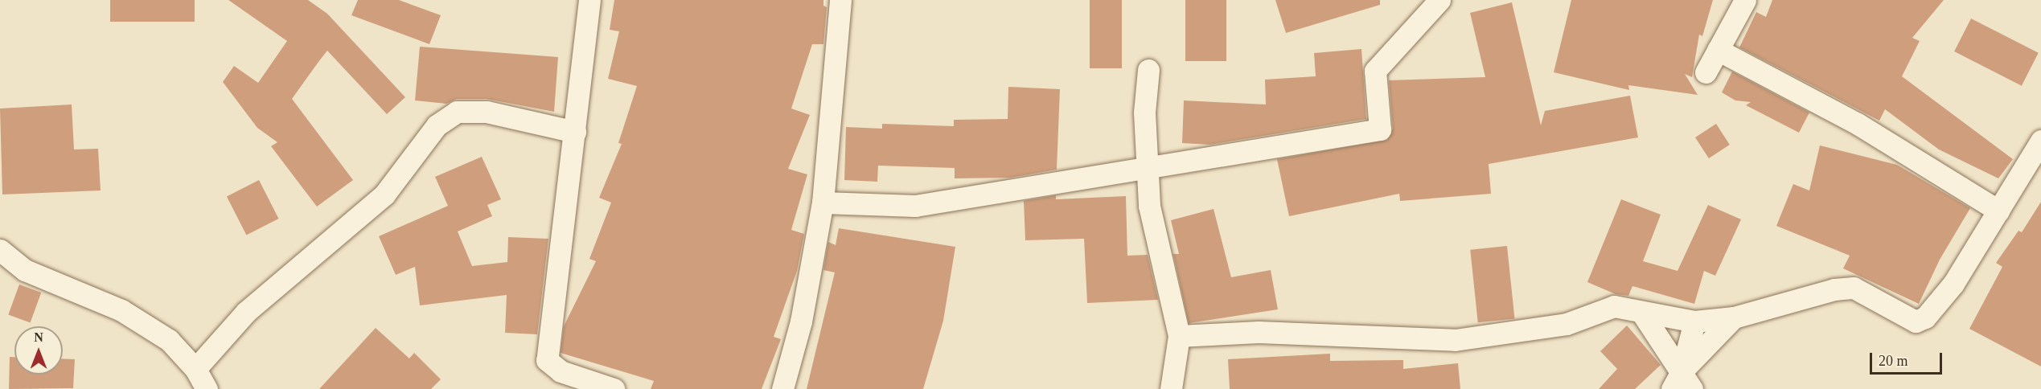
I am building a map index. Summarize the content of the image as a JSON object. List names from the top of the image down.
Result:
{
  "scale_bar": "20 m",
  "north": "top"
}
